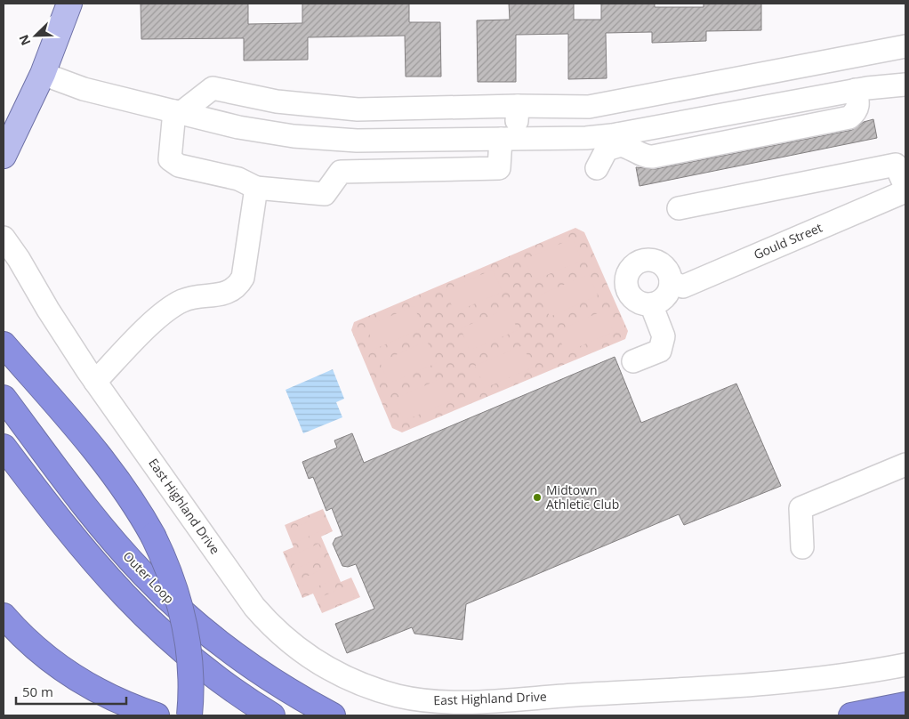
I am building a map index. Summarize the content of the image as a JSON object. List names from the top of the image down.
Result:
{
  "streets": {
    "highway": ["Outer Loop"],
    "street": ["Gould Street", "East Highland Drive"]
  },
  "places": ["Midtown Athletic Club"],
  "scale_bar": "50 m",
  "north": "bottom left"
}
